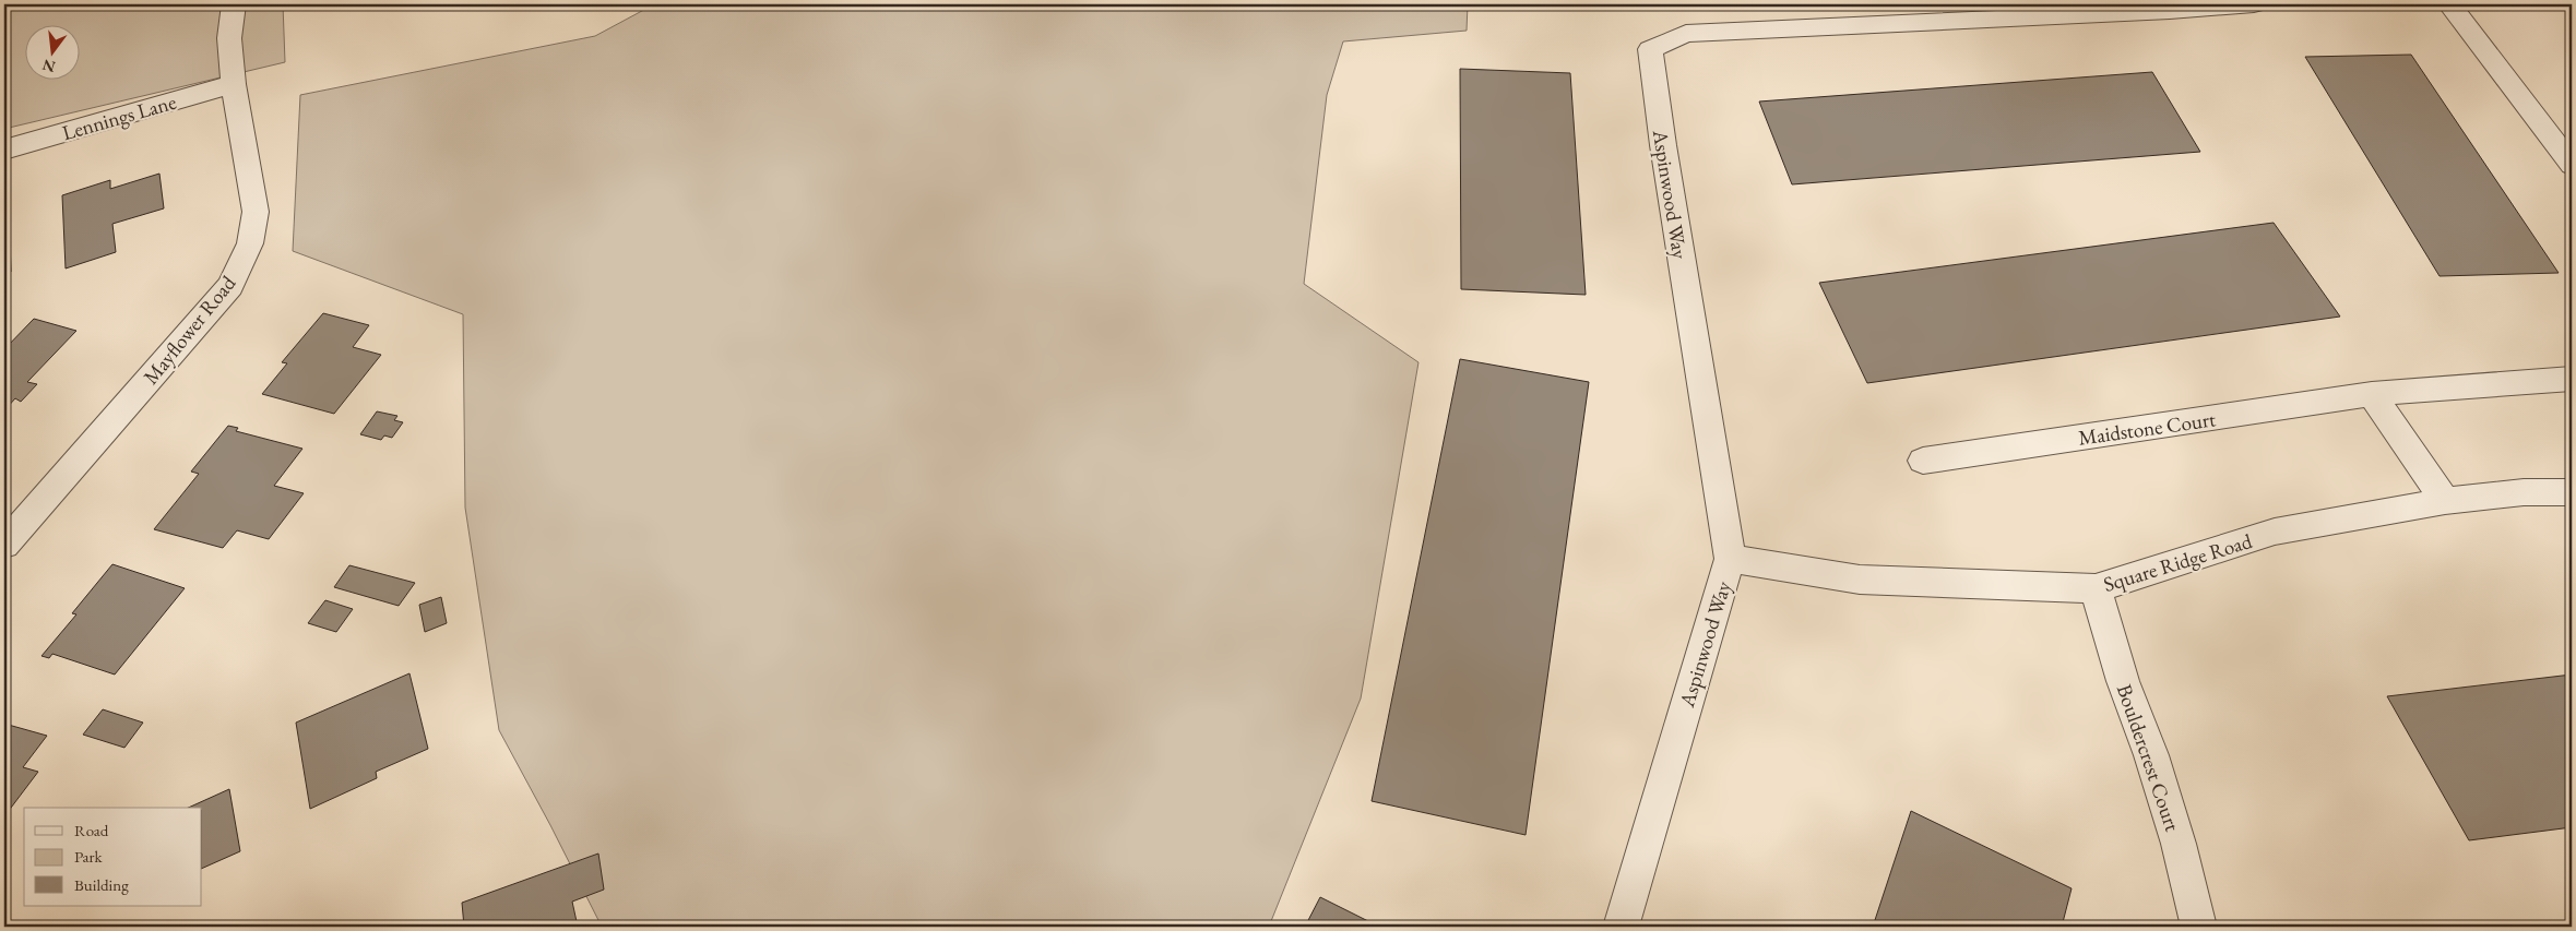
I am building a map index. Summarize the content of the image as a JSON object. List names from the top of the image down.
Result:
{
  "streets": {
    "street": [
      "Lennings Lane",
      "Aspinwood Way",
      "Mayflower Road",
      "Maidstone Court",
      "Square Ridge Road",
      "Bouldercrest Court"
    ]
  },
  "crossings": [
    ["Lennings Lane", "Mayflower Road"],
    ["Aspinwood Way", "Square Ridge Road"],
    ["Square Ridge Road", "Bouldercrest Court"]
  ],
  "legend": ["Road", "Park", "Building"],
  "north": "bottom"
}
